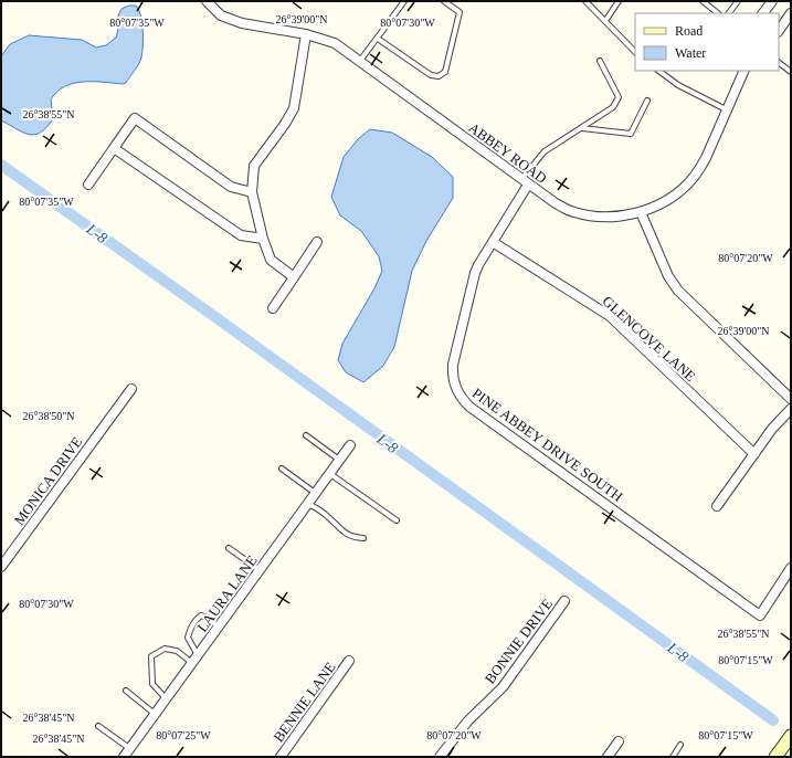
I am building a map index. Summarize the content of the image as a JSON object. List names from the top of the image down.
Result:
{
  "streets": {
    "street": [
      "ABBEY ROAD",
      "GLENCOVE LANE",
      "PINE ABBEY DRIVE SOUTH",
      "MONICA DRIVE",
      "LAURA LANE",
      "BONNIE DRIVE",
      "BENNIE LANE"
    ]
  },
  "crossings": [
    ["ABBEY ROAD", "PINE ABBEY DRIVE SOUTH"],
    ["GLENCOVE LANE", "PINE ABBEY DRIVE SOUTH"]
  ],
  "water": ["L-8"],
  "legend": ["Road", "Water"],
  "coordinates": [
    "26°39'00\"N",
    "80°07'35\"W",
    "80°07'30\"W",
    "26°38'55\"N",
    "80°07'20\"W",
    "26°38'50\"N",
    "80°07'15\"W",
    "26°38'45\"N",
    "80°07'25\"W"
  ]
}
